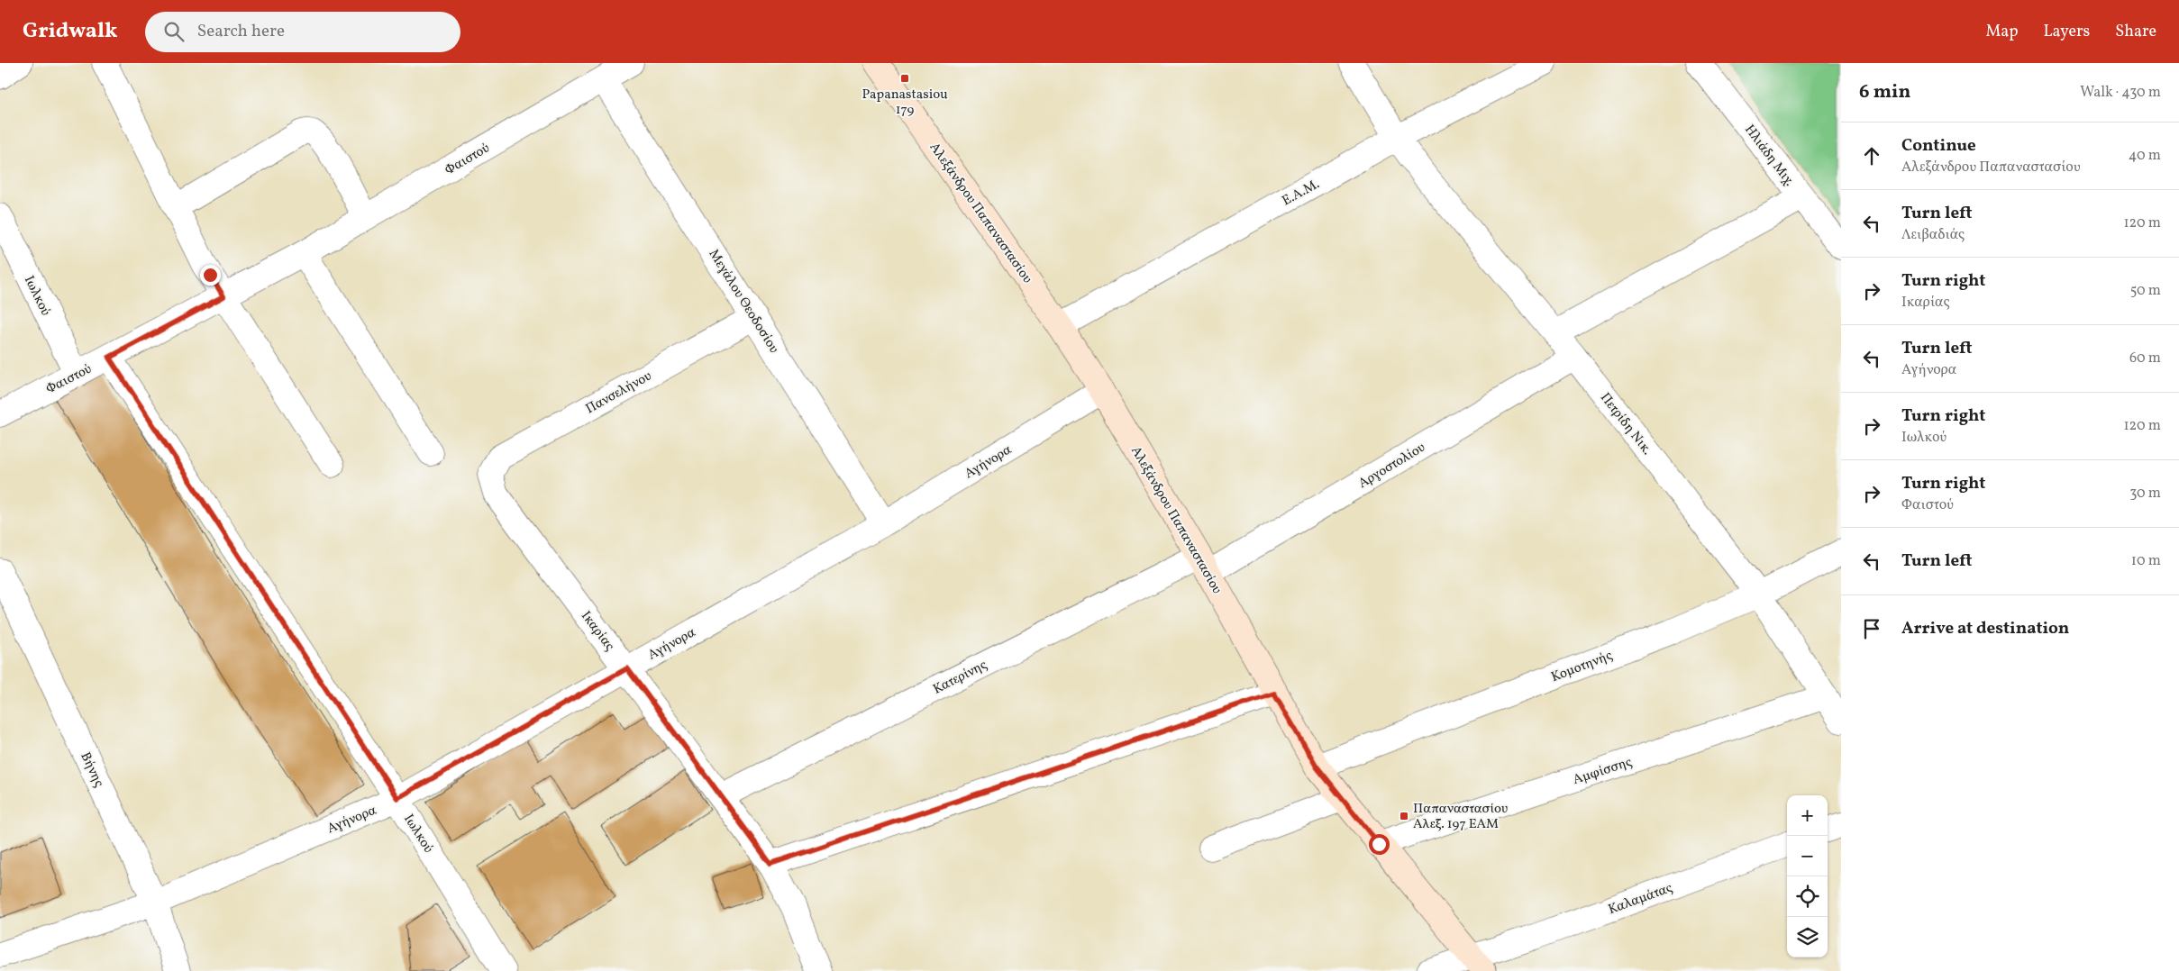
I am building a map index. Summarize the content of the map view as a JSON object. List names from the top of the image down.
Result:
{
  "streets": {
    "main road": ["Αλεξάνδρου Παπαναστασίου"],
    "street": [
      "Ηλιάδη Μιχ.",
      "Φαιστού",
      "Ε.Α.Μ.",
      "Ιωλκού",
      "Μεγάλου Θεοδοσίου",
      "Πανσελήνου",
      "Πετρίδη Νικ.",
      "Αγήνορα",
      "Αργοστολίου",
      "Ικαρίας",
      "Κομοτηνής",
      "Κατερίνης",
      "Βήνης",
      "Αμφίσσης",
      "Καλαμάτας"
    ]
  },
  "crossings": [
    ["Φαιστού", "Ιωλκού"],
    ["Φαιστού", "Μεγάλου Θεοδοσίου"],
    ["Ε.Α.Μ.", "Αλεξάνδρου Παπαναστασίου"],
    ["Ε.Α.Μ.", "Πετρίδη Νικ."],
    ["Αλεξάνδρου Παπαναστασίου", "Αγήνορα"],
    ["Αλεξάνδρου Παπαναστασίου", "Αργοστολίου"],
    ["Αλεξάνδρου Παπαναστασίου", "Κομοτηνής"],
    ["Αλεξάνδρου Παπαναστασίου", "Κατερίνης"],
    ["Αλεξάνδρου Παπαναστασίου", "Αμφίσσης"],
    ["Αλεξάνδρου Παπαναστασίου", "Καλαμάτας"],
    ["Ιωλκού", "Αγήνορα"],
    ["Μεγάλου Θεοδοσίου", "Πανσελήνου"],
    ["Μεγάλου Θεοδοσίου", "Αγήνορα"],
    ["Πανσελήνου", "Ικαρίας"],
    ["Πετρίδη Νικ.", "Αργοστολίου"],
    ["Πετρίδη Νικ.", "Κομοτηνής"],
    ["Πετρίδη Νικ.", "Αμφίσσης"],
    ["Αγήνορα", "Ικαρίας"],
    ["Αγήνορα", "Βήνης"],
    ["Αργοστολίου", "Κατερίνης"],
    ["Ικαρίας", "Κατερίνης"]
  ],
  "places": {
    "transit": ["Papanastasiou 179", "Παπαναστασίου Αλεξ. 197 ΕΑΜ"]
  },
  "page": {
    "header": "Gridwalk",
    "search": "Search here",
    "nav": ["Map", "Layers", "Share"],
    "heading": ["6 min", "Walk · 430 m"],
    "list": [
      ["Continue", "Αλεξάνδρου Παπαναστασίου", "40 m"],
      ["Turn left", "Λειβαδιάς", "120 m"],
      ["Turn right", "Ικαρίας", "50 m"],
      ["Turn left", "Αγήνορα", "60 m"],
      ["Turn right", "Ιωλκού", "120 m"],
      ["Turn right", "Φαιστού", "30 m"],
      ["Turn left", "10 m"],
      "Arrive at destination"
    ],
    "map_buttons": ["+", "−"]
  }
}
